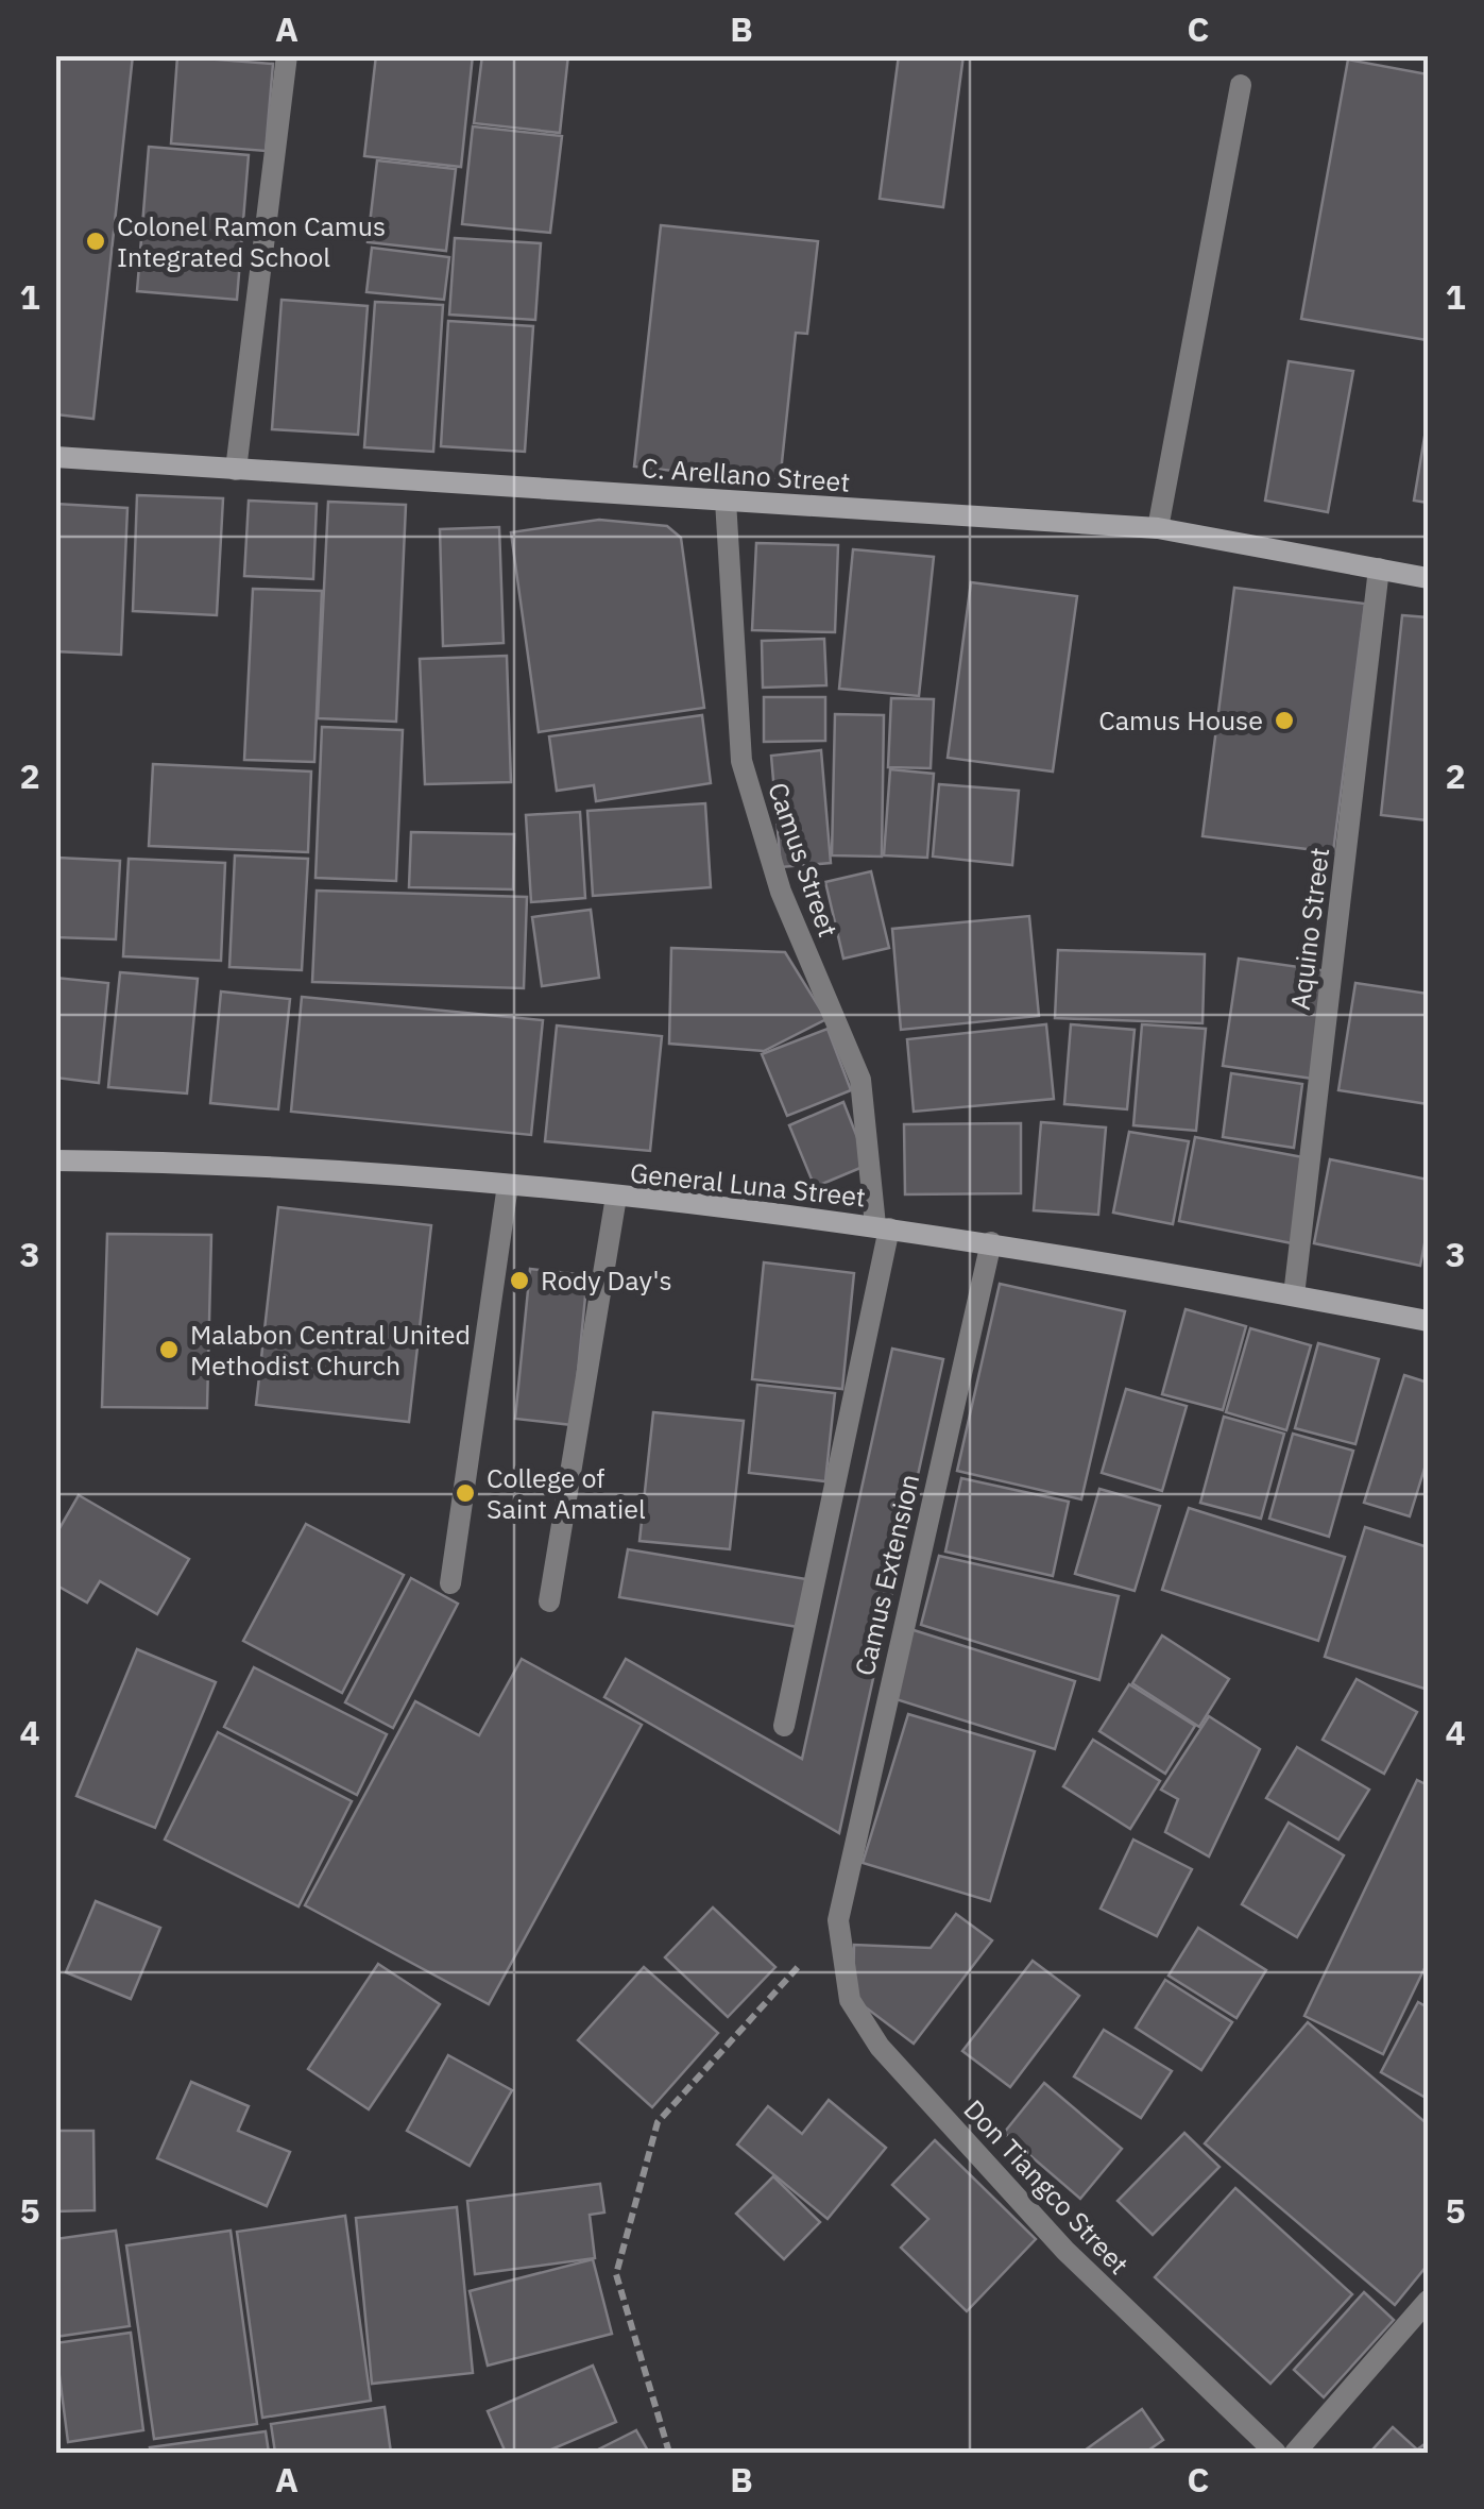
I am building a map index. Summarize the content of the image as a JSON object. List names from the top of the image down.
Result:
{
  "streets": {
    "main road": ["C. Arellano Street", "General Luna Street"],
    "street": [
      "Camus Street",
      "Aquino Street",
      "Camus Extension",
      "Don Tiangco Street"
    ]
  },
  "crossings": [
    ["C. Arellano Street", "Camus Street"],
    ["C. Arellano Street", "Aquino Street"],
    ["Camus Street", "General Luna Street"],
    ["Aquino Street", "General Luna Street"],
    ["General Luna Street", "Camus Extension"],
    ["Camus Extension", "Don Tiangco Street"]
  ],
  "places": [
    "Colonel Ramon Camus Integrated School",
    "Camus House",
    "Rody Day's",
    "Malabon Central United Methodist Church",
    "College of Saint Amatiel"
  ],
  "grid": {
    "columns": ["A", "B", "C"],
    "rows": [
      "1",
      "2",
      "3",
      "4",
      "5"
    ]
  }
}
